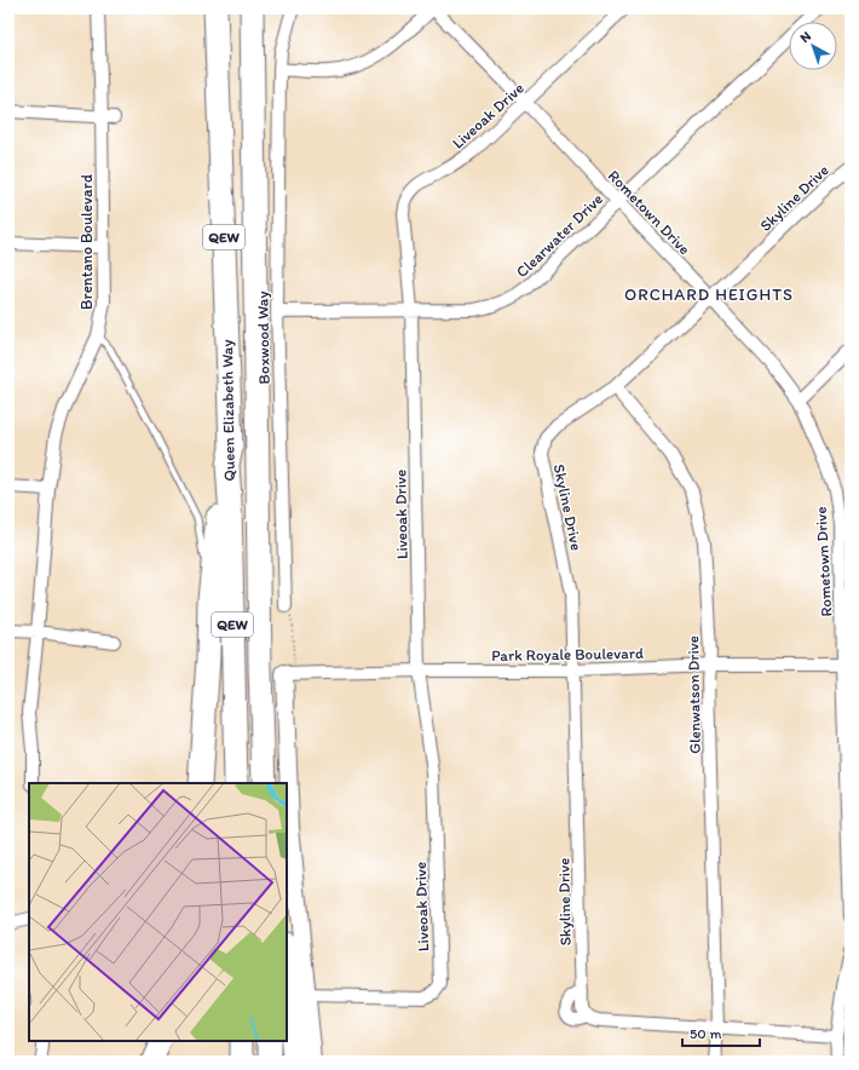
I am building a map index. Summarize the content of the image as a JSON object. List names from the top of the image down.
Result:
{
  "streets": {
    "highway": ["QEW", "Queen Elizabeth Way"],
    "street": [
      "Liveoak Drive",
      "Skyline Drive",
      "Rometown Drive",
      "Clearwater Drive",
      "Brentano Boulevard",
      "Boxwood Way",
      "Park Royale Boulevard",
      "Glenwatson Drive"
    ]
  },
  "crossings": [
    ["Liveoak Drive", "Rometown Drive"],
    ["Liveoak Drive", "Clearwater Drive"],
    ["Liveoak Drive", "Park Royale Boulevard"],
    ["Skyline Drive", "Rometown Drive"],
    ["Skyline Drive", "Park Royale Boulevard"],
    ["Skyline Drive", "Glenwatson Drive"],
    ["Rometown Drive", "Clearwater Drive"],
    ["Rometown Drive", "Park Royale Boulevard"],
    ["Clearwater Drive", "Boxwood Way"],
    ["Park Royale Boulevard", "Glenwatson Drive"]
  ],
  "districts": ["ORCHARD HEIGHTS"],
  "scale_bar": "50 m",
  "north": "top left"
}
